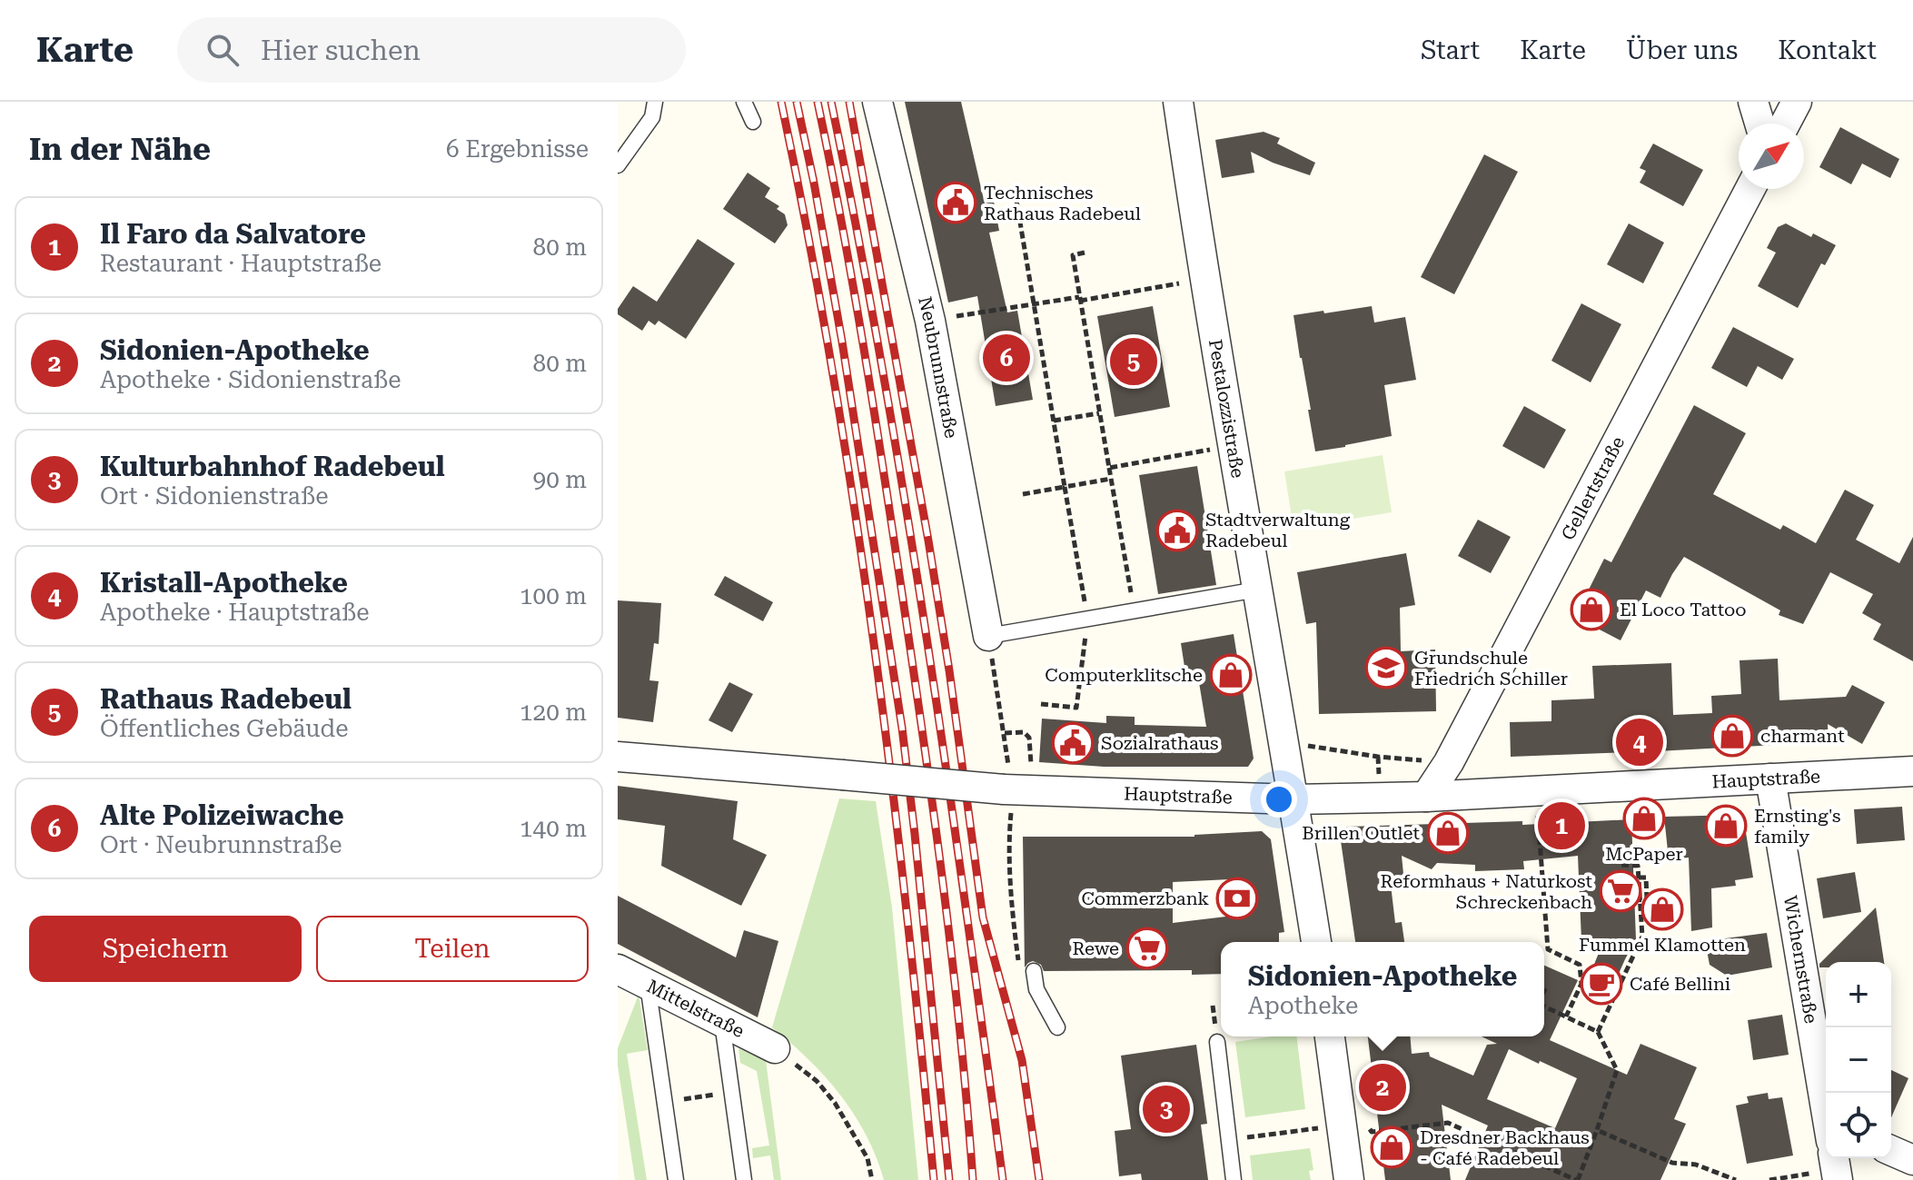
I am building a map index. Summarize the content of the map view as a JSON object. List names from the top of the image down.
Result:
{
  "streets": {
    "street": [
      "Neubrunnstraße",
      "Pestalozzistraße",
      "Gellertstraße",
      "Hauptstraße",
      "Wichernstraße",
      "Mittelstraße"
    ]
  },
  "crossings": [
    ["Pestalozzistraße", "Hauptstraße"],
    ["Gellertstraße", "Hauptstraße"],
    ["Hauptstraße", "Wichernstraße"]
  ],
  "places": {
    "public building": ["Technisches Rathaus Radebeul", "Stadtverwaltung Radebeul", "Sozialrathaus"],
    "shop": [
      "El Loco Tattoo",
      "Computerklitsche",
      "charmant",
      "McPaper",
      "Ernsting's family",
      "Brillen Outlet",
      "Fummel Klamotten",
      "Dresdner Backhaus - Café Radebeul"
    ],
    "school or university": ["Grundschule Friedrich Schiller"],
    "supermarket": ["Reformhaus + Naturkost Schreckenbach", "Rewe"],
    "bank": ["Commerzbank"],
    "cafe": ["Café Bellini"]
  },
  "north": "top right",
  "page": {
    "header": "Karte",
    "search": "Hier suchen",
    "nav": [
      "Start",
      "Karte",
      "Über uns",
      "Kontakt"
    ],
    "heading": ["In der Nähe", "6 Ergebnisse"],
    "list": [
      {
        "mark": "1",
        "name": "Il Faro da Salvatore",
        "note": "Restaurant · Hauptstraße",
        "value": "80 m"
      },
      {
        "mark": "2",
        "name": "Sidonien-Apotheke",
        "note": "Apotheke · Sidonienstraße",
        "value": "80 m"
      },
      {
        "mark": "3",
        "name": "Kulturbahnhof Radebeul",
        "note": "Ort · Sidonienstraße",
        "value": "90 m"
      },
      {
        "mark": "4",
        "name": "Kristall-Apotheke",
        "note": "Apotheke · Hauptstraße",
        "value": "100 m"
      },
      {
        "mark": "5",
        "name": "Rathaus Radebeul",
        "note": "Öffentliches Gebäude",
        "value": "120 m"
      },
      {
        "mark": "6",
        "name": "Alte Polizeiwache",
        "note": "Ort · Neubrunnstraße",
        "value": "140 m"
      }
    ],
    "pins": [
      "6",
      "5",
      "4",
      "1",
      "2",
      "3"
    ],
    "buttons": ["Speichern", "Teilen"],
    "popup": ["Sidonien-Apotheke", "Apotheke"],
    "map_buttons": ["+", "−"]
  }
}
